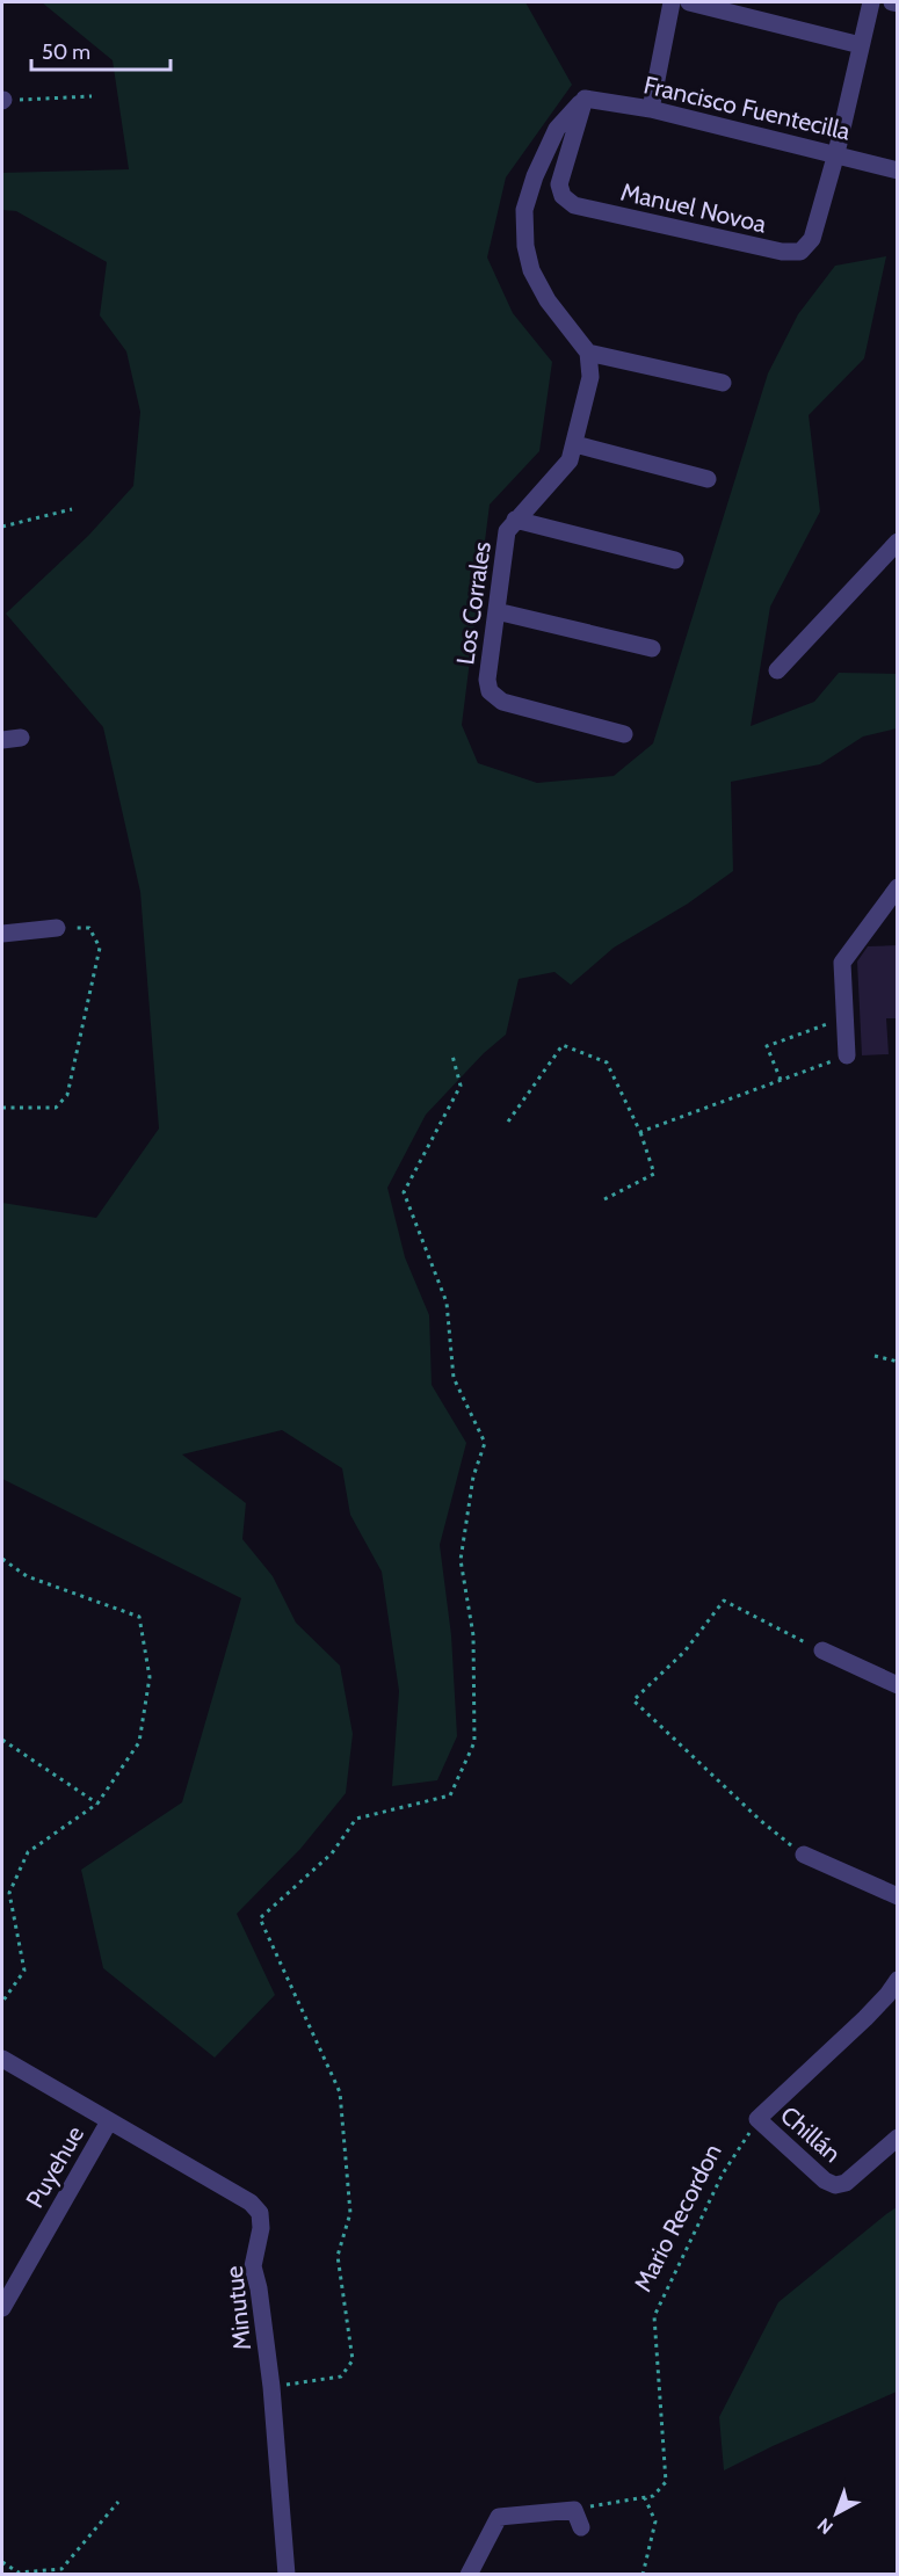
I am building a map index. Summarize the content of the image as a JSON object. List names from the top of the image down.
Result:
{
  "streets": {
    "street": [
      "Francisco Fuentecilla",
      "Manuel Novoa",
      "Los Corrales",
      "Chillán",
      "Puyehue",
      "Minutue"
    ],
    "path": ["Mario Recordon"]
  },
  "crossings": [
    ["Francisco Fuentecilla", "Manuel Novoa"],
    ["Chillán", "Mario Recordon"],
    ["Puyehue", "Minutue"]
  ],
  "scale_bar": "50 m",
  "north": "bottom left"
}
